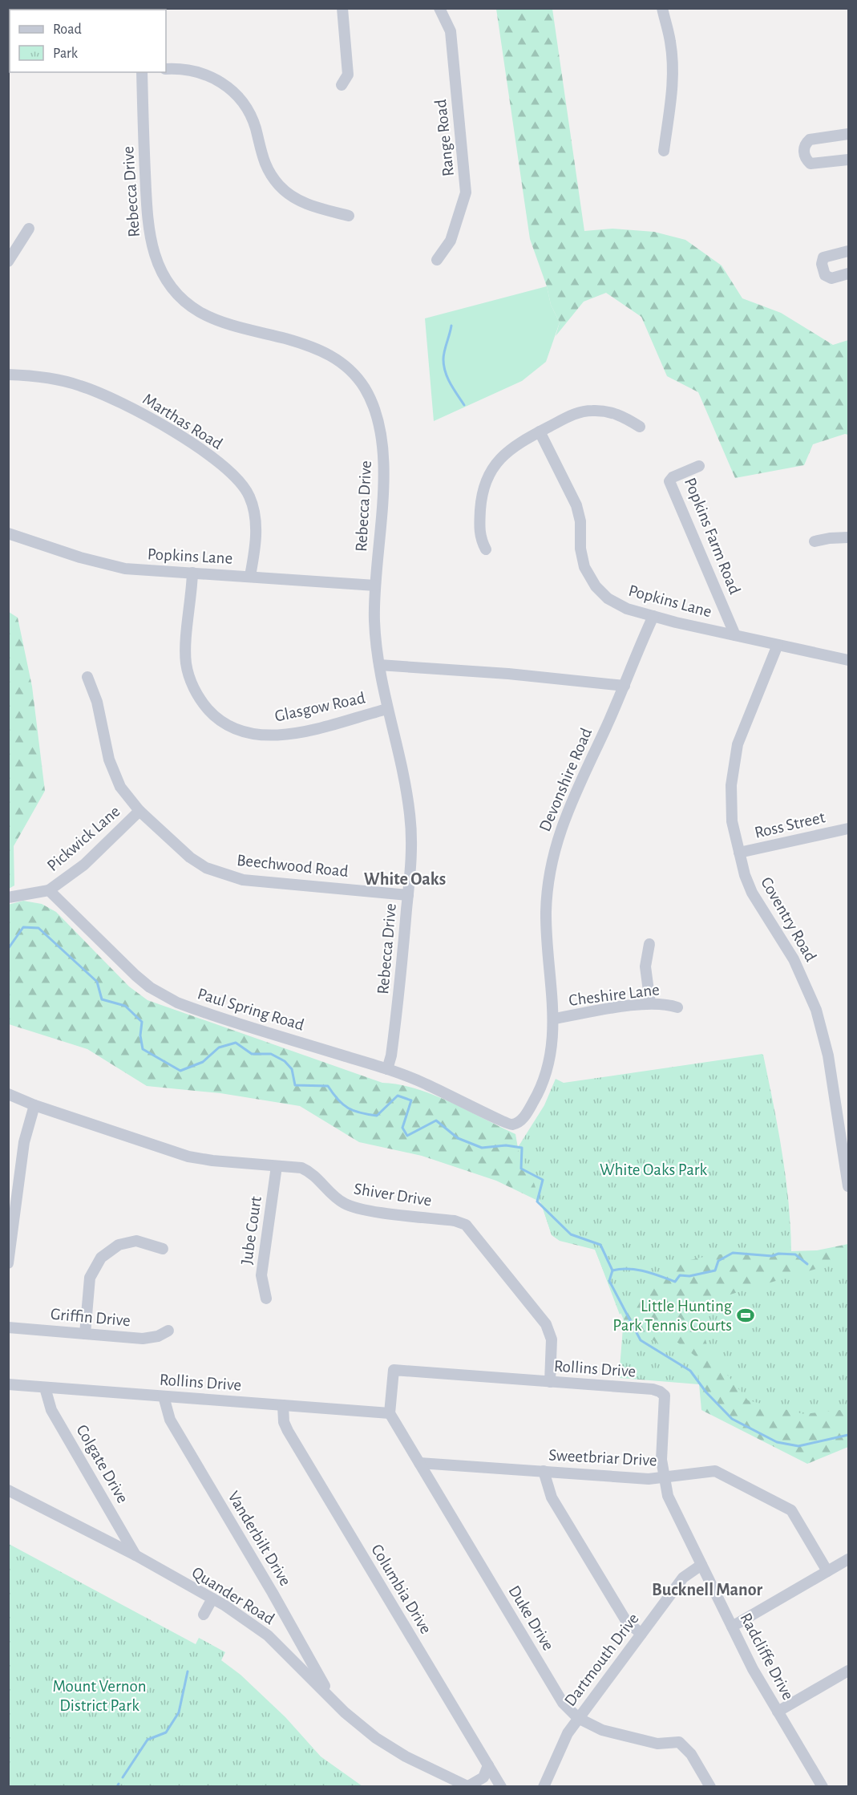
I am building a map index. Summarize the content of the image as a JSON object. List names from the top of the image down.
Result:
{
  "streets": {
    "street": [
      "Range Road",
      "Rebecca Drive",
      "Marthas Road",
      "Popkins Farm Road",
      "Popkins Lane",
      "Glasgow Road",
      "Devonshire Road",
      "Ross Street",
      "Pickwick Lane",
      "Beechwood Road",
      "Coventry Road",
      "Cheshire Lane",
      "Paul Spring Road",
      "Shiver Drive",
      "Jube Court",
      "Griffin Drive",
      "Rollins Drive",
      "Sweetbriar Drive",
      "Colgate Drive",
      "Vanderbilt Drive",
      "Columbia Drive",
      "Quander Road",
      "Duke Drive",
      "Radcliffe Drive",
      "Dartmouth Drive"
    ]
  },
  "crossings": [
    ["Rebecca Drive", "Popkins Lane"],
    ["Rebecca Drive", "Glasgow Road"],
    ["Rebecca Drive", "Beechwood Road"],
    ["Rebecca Drive", "Paul Spring Road"],
    ["Marthas Road", "Popkins Lane"],
    ["Popkins Farm Road", "Popkins Lane"],
    ["Popkins Lane", "Glasgow Road"],
    ["Popkins Lane", "Devonshire Road"],
    ["Popkins Lane", "Coventry Road"],
    ["Devonshire Road", "Cheshire Lane"],
    ["Devonshire Road", "Paul Spring Road"],
    ["Ross Street", "Coventry Road"],
    ["Pickwick Lane", "Beechwood Road"],
    ["Pickwick Lane", "Paul Spring Road"],
    ["Shiver Drive", "Jube Court"],
    ["Shiver Drive", "Rollins Drive"],
    ["Rollins Drive", "Colgate Drive"],
    ["Rollins Drive", "Vanderbilt Drive"],
    ["Rollins Drive", "Columbia Drive"],
    ["Rollins Drive", "Duke Drive"],
    ["Rollins Drive", "Radcliffe Drive"],
    ["Sweetbriar Drive", "Duke Drive"],
    ["Sweetbriar Drive", "Radcliffe Drive"],
    ["Colgate Drive", "Quander Road"],
    ["Vanderbilt Drive", "Quander Road"],
    ["Duke Drive", "Dartmouth Drive"],
    ["Radcliffe Drive", "Dartmouth Drive"]
  ],
  "districts": ["White Oaks", "Bucknell Manor"],
  "parks": ["White Oaks Park", "Mount Vernon District Park"],
  "places": {
    "sports": ["Little Hunting Park Tennis Courts"]
  },
  "legend": ["Road", "Park"]
}
